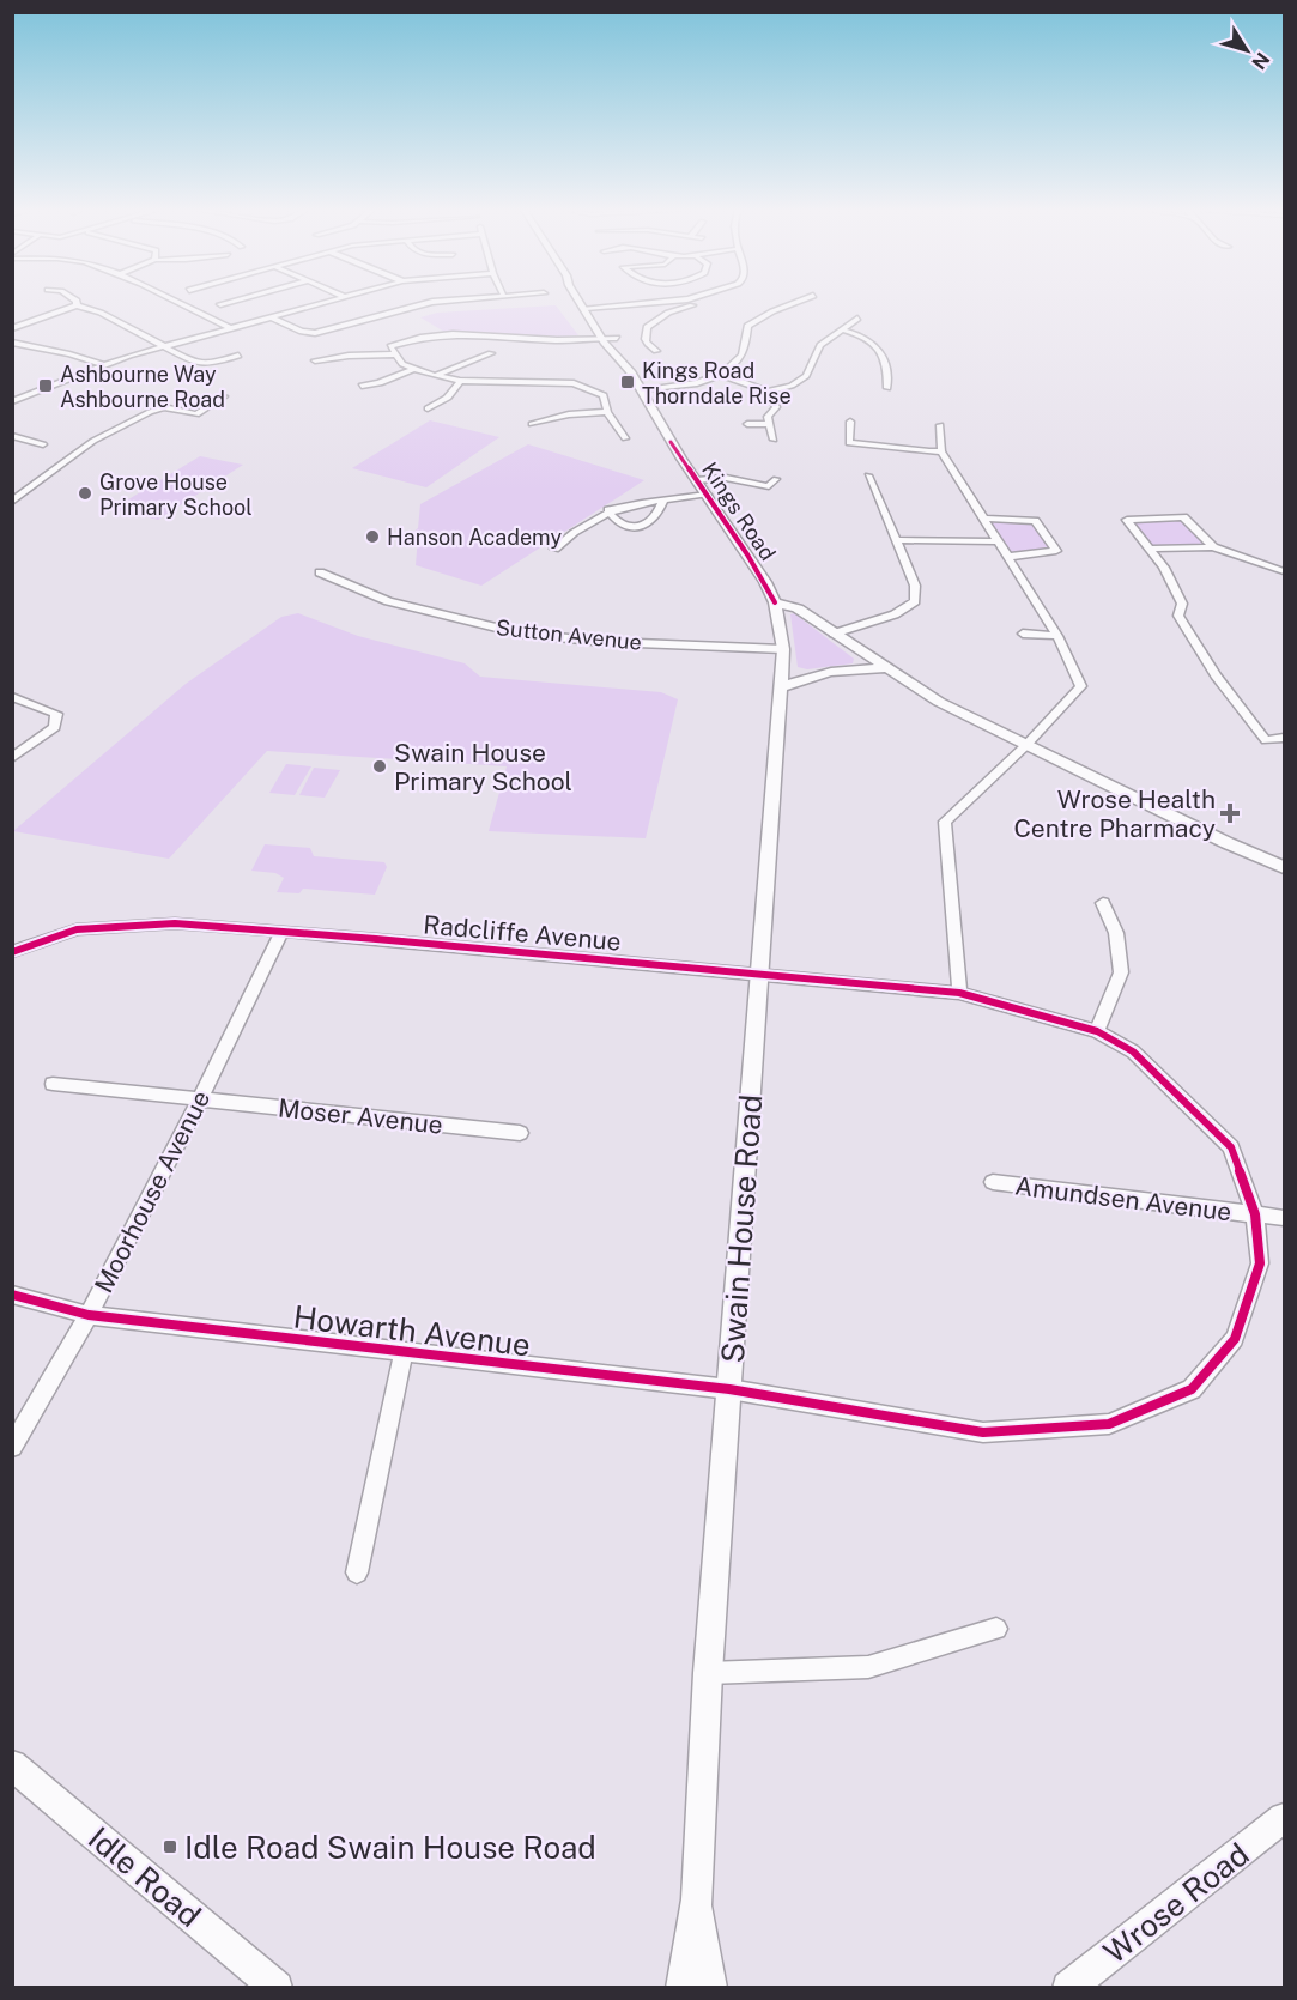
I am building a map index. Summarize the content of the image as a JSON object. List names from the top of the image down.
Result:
{
  "streets": {
    "street": [
      "Kings Road",
      "Sutton Avenue",
      "Radcliffe Avenue",
      "Moser Avenue",
      "Moorhouse Avenue",
      "Amundsen Avenue",
      "Swain House Road",
      "Howarth Avenue",
      "Idle Road",
      "Wrose Road"
    ]
  },
  "crossings": [
    ["Kings Road", "Swain House Road"],
    ["Sutton Avenue", "Swain House Road"],
    ["Radcliffe Avenue", "Moorhouse Avenue"],
    ["Radcliffe Avenue", "Amundsen Avenue"],
    ["Radcliffe Avenue", "Swain House Road"],
    ["Radcliffe Avenue", "Howarth Avenue"],
    ["Moser Avenue", "Moorhouse Avenue"],
    ["Moorhouse Avenue", "Howarth Avenue"],
    ["Amundsen Avenue", "Howarth Avenue"],
    ["Swain House Road", "Howarth Avenue"]
  ],
  "places": {
    "transit": ["Kings Road Thorndale Rise", "Ashbourne Way Ashbourne Road", "Idle Road Swain House Road"],
    "other": ["Grove House Primary School", "Hanson Academy", "Swain House Primary School"],
    "health": ["Wrose Health Centre Pharmacy"]
  },
  "north": "bottom right"
}
